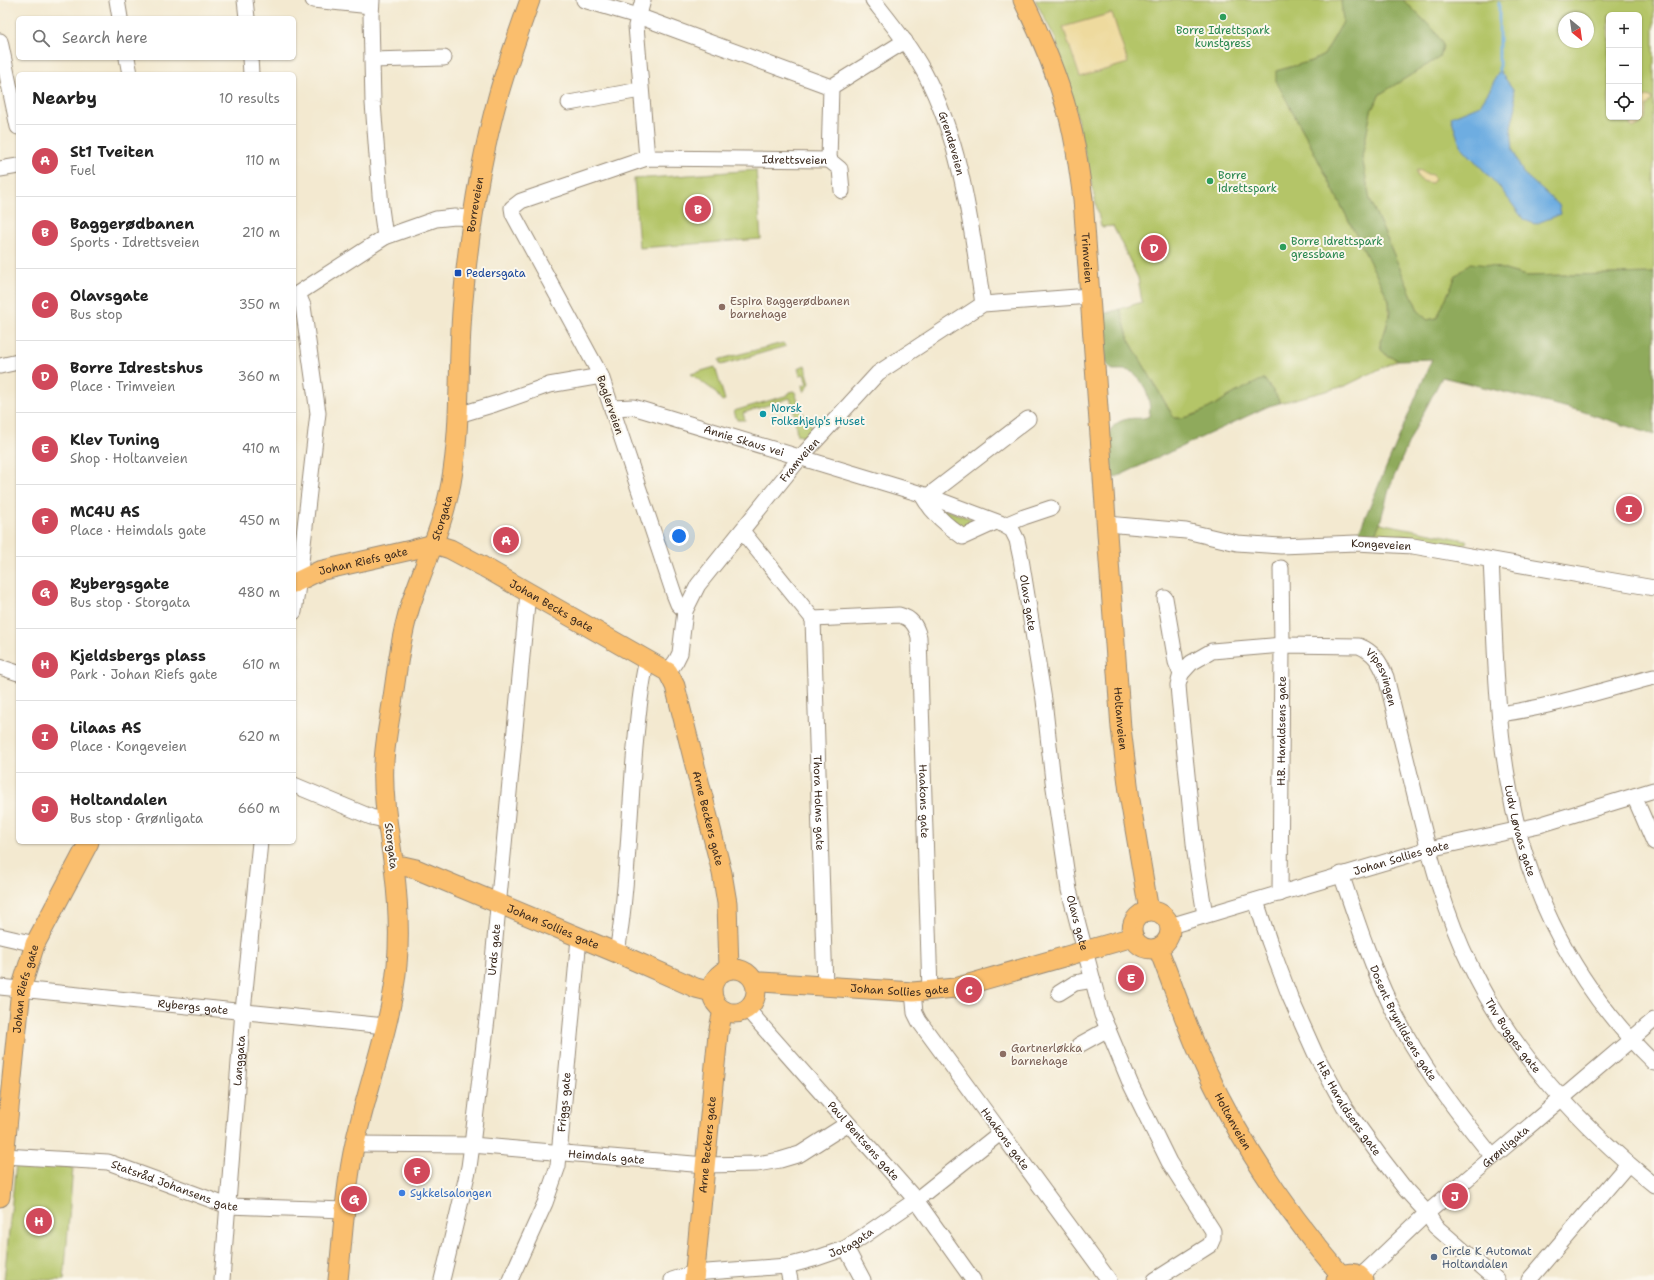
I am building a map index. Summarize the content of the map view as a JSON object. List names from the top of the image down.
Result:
{
  "streets": {
    "main road": [
      "Borreveien",
      "Trimveien",
      "Storgata",
      "Johan Riefs gate",
      "Johan Becks gate",
      "Holtanveien",
      "Arne Beckers gate",
      "Johan Sollies gate"
    ],
    "street": [
      "Grendeveien",
      "Idrettsveien",
      "Baglerveien",
      "Annie Skaus vei",
      "Framveien",
      "Kongeveien",
      "Olavs gate",
      "Vipesvingen",
      "H.B. Haraldsens gate",
      "Haakons gate",
      "Thora Holms gate",
      "Ludv Løvaas gate",
      "Urds gate",
      "Rybergs gate",
      "Dosent Brynildsens gate",
      "Thv Bugges gate",
      "Langgata",
      "Friggs gate",
      "Paul Bentsens gate",
      "Grønligata",
      "Heimdals gate",
      "Statsråd Johansens gate",
      "Jotagata"
    ]
  },
  "crossings": [
    ["Grendeveien", "Framveien"],
    ["Idrettsveien", "Baglerveien"],
    ["Borreveien", "Storgata"],
    ["Trimveien", "Framveien"],
    ["Trimveien", "Kongeveien"],
    ["Trimveien", "Holtanveien"],
    ["Baglerveien", "Annie Skaus vei"],
    ["Baglerveien", "Framveien"],
    ["Annie Skaus vei", "Framveien"],
    ["Annie Skaus vei", "Olavs gate"],
    ["Framveien", "Johan Becks gate"],
    ["Framveien", "Arne Beckers gate"],
    ["Storgata", "Johan Riefs gate"],
    ["Storgata", "Johan Becks gate"],
    ["Storgata", "Johan Sollies gate"],
    ["Storgata", "Rybergs gate"],
    ["Storgata", "Heimdals gate"],
    ["Storgata", "Statsråd Johansens gate"],
    ["Kongeveien", "Holtanveien"],
    ["Kongeveien", "Ludv Løvaas gate"],
    ["Johan Riefs gate", "Johan Becks gate"],
    ["Johan Riefs gate", "Rybergs gate"],
    ["Johan Riefs gate", "Statsråd Johansens gate"],
    ["Olavs gate", "Johan Sollies gate"],
    ["Johan Becks gate", "Arne Beckers gate"],
    ["Johan Becks gate", "Urds gate"],
    ["Vipesvingen", "H.B. Haraldsens gate"],
    ["Vipesvingen", "Johan Sollies gate"],
    ["Vipesvingen", "Thv Bugges gate"],
    ["Holtanveien", "Johan Sollies gate"],
    ["Holtanveien", "Grønligata"],
    ["H.B. Haraldsens gate", "Johan Sollies gate"],
    ["H.B. Haraldsens gate", "Grønligata"],
    ["Haakons gate", "Thora Holms gate"],
    ["Haakons gate", "Johan Sollies gate"],
    ["Haakons gate", "Jotagata"],
    ["Thora Holms gate", "Johan Sollies gate"],
    ["Arne Beckers gate", "Johan Sollies gate"],
    ["Arne Beckers gate", "Paul Bentsens gate"],
    ["Arne Beckers gate", "Heimdals gate"],
    ["Arne Beckers gate", "Jotagata"],
    ["Ludv Løvaas gate", "Johan Sollies gate"],
    ["Ludv Løvaas gate", "Grønligata"],
    ["Johan Sollies gate", "Urds gate"],
    ["Johan Sollies gate", "Dosent Brynildsens gate"],
    ["Johan Sollies gate", "Thv Bugges gate"],
    ["Johan Sollies gate", "Friggs gate"],
    ["Johan Sollies gate", "Paul Bentsens gate"],
    ["Urds gate", "Heimdals gate"],
    ["Rybergs gate", "Langgata"],
    ["Dosent Brynildsens gate", "Grønligata"],
    ["Thv Bugges gate", "Grønligata"],
    ["Langgata", "Statsråd Johansens gate"],
    ["Friggs gate", "Heimdals gate"],
    ["Paul Bentsens gate", "Heimdals gate"],
    ["Paul Bentsens gate", "Jotagata"]
  ],
  "places": {
    "other": [
      "Borre Idrettspark kunstgress",
      "Borre idrettspark",
      "Borre idrettspark gressbane",
      "Espira Baggerødbanen barnehage",
      "Norsk Folkehjelp's Huset",
      "Gartnerløkka barnehage",
      "Sykkelsalongen",
      "Circle K Automat Holtandalen"
    ],
    "transit": ["Pedersgata"]
  },
  "north": "bottom right",
  "page": {
    "map_buttons": ["+", "−"],
    "search": "Search here",
    "heading": ["Nearby", "10 results"],
    "list": [
      {
        "mark": "A",
        "name": "St1 Tveiten",
        "note": "Fuel",
        "value": "110 m"
      },
      {
        "mark": "B",
        "name": "Baggerødbanen",
        "note": "Sports · Idrettsveien",
        "value": "210 m"
      },
      {
        "mark": "C",
        "name": "Olavsgate",
        "note": "Bus stop",
        "value": "350 m"
      },
      {
        "mark": "D",
        "name": "Borre Idrestshus",
        "note": "Place · Trimveien",
        "value": "360 m"
      },
      {
        "mark": "E",
        "name": "Klev Tuning",
        "note": "Shop · Holtanveien",
        "value": "410 m"
      },
      {
        "mark": "F",
        "name": "MC4U AS",
        "note": "Place · Heimdals gate",
        "value": "450 m"
      },
      {
        "mark": "G",
        "name": "Rybergsgate",
        "note": "Bus stop · Storgata",
        "value": "480 m"
      },
      {
        "mark": "H",
        "name": "Kjeldsbergs plass",
        "note": "Park · Johan Riefs gate",
        "value": "610 m"
      },
      {
        "mark": "I",
        "name": "Lilaas AS",
        "note": "Place · Kongeveien",
        "value": "620 m"
      },
      {
        "mark": "J",
        "name": "Holtandalen",
        "note": "Bus stop · Grønligata",
        "value": "660 m"
      }
    ],
    "pins": [
      "B",
      "D",
      "I",
      "A",
      "E",
      "C",
      "F",
      "J",
      "G",
      "H"
    ]
  }
}
